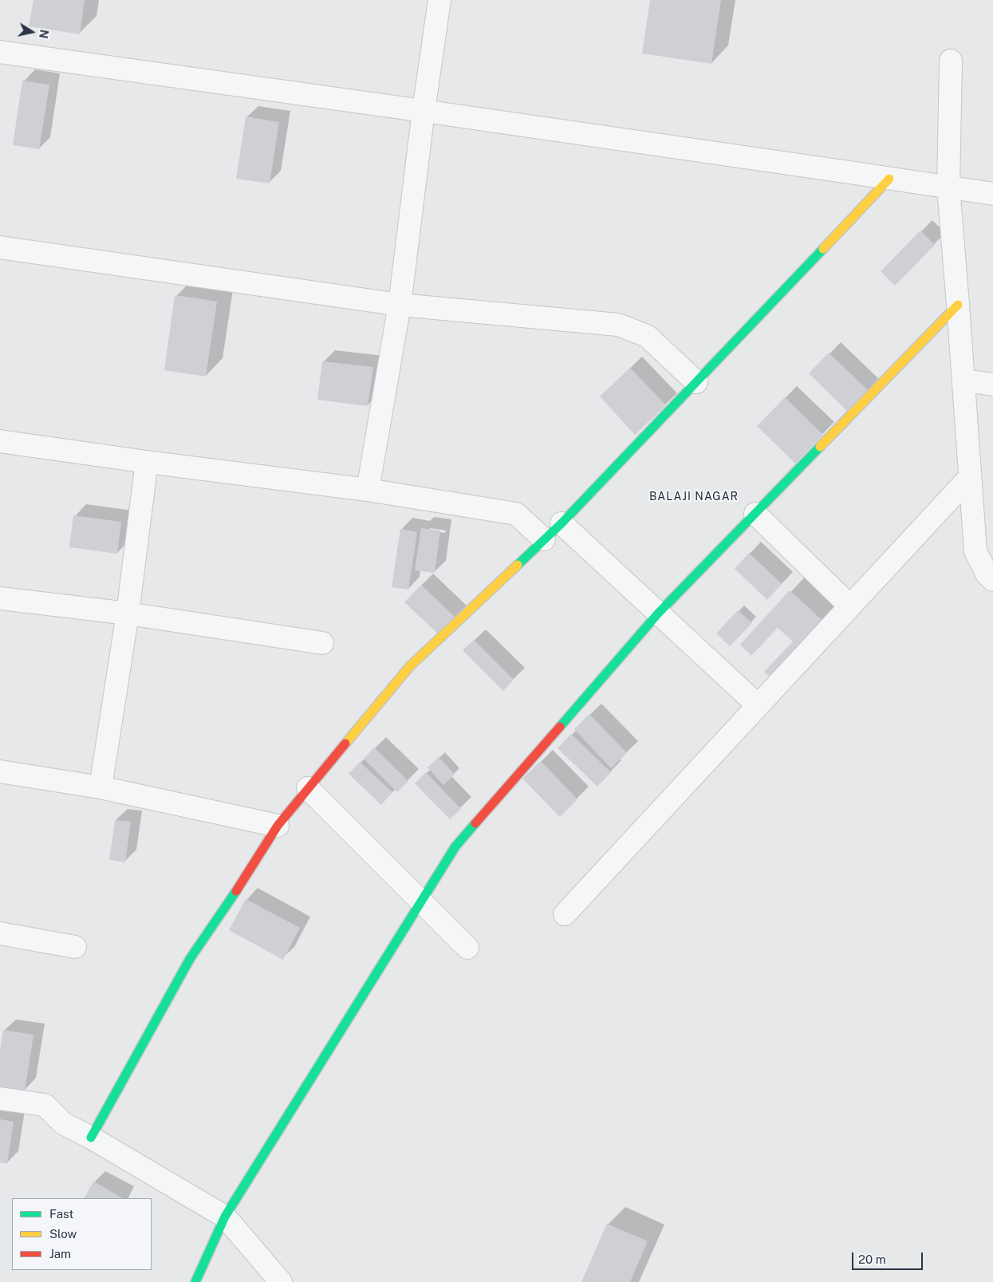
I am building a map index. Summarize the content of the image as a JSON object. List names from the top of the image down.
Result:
{
  "districts": ["BALAJI NAGAR"],
  "legend": ["Fast", "Slow", "Jam"],
  "scale_bar": "20 m",
  "north": "right"
}
